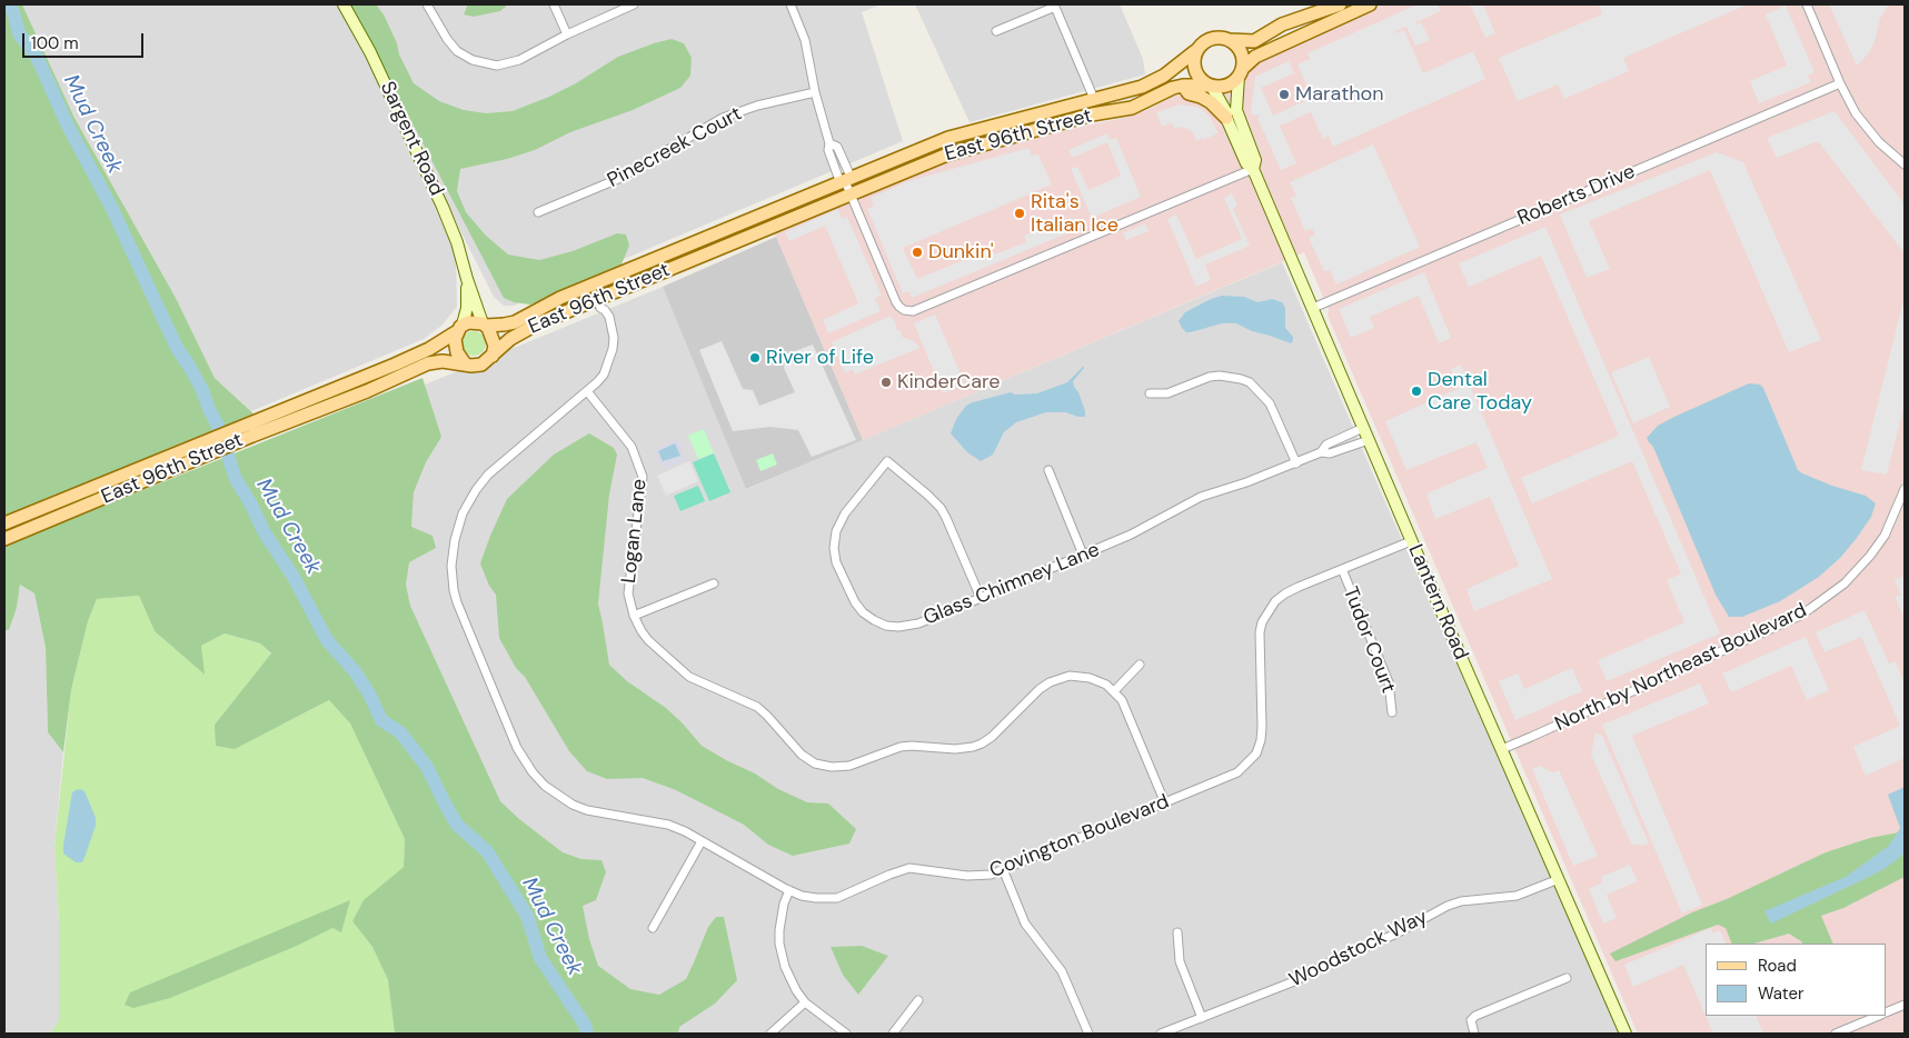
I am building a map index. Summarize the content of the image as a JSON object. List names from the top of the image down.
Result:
{
  "streets": {
    "main road": ["East 96th Street"],
    "street": [
      "Sargent Road",
      "Pinecreek Court",
      "Roberts Drive",
      "Logan Lane",
      "Glass Chimney Lane",
      "Lantern Road",
      "Tudor Court",
      "North by Northeast Boulevard",
      "Covington Boulevard",
      "Woodstock Way"
    ]
  },
  "crossings": [
    ["East 96th Street", "Sargent Road"],
    ["East 96th Street", "Lantern Road"],
    ["East 96th Street", "Covington Boulevard"],
    ["Roberts Drive", "Lantern Road"],
    ["Logan Lane", "Covington Boulevard"],
    ["Glass Chimney Lane", "Lantern Road"],
    ["Lantern Road", "North by Northeast Boulevard"],
    ["Lantern Road", "Covington Boulevard"],
    ["Lantern Road", "Woodstock Way"],
    ["Tudor Court", "Covington Boulevard"]
  ],
  "water": ["Mud Creek"],
  "places": [
    "Marathon",
    "Rita's Italian Ice",
    "Dunkin'",
    "River of Life",
    "KinderCare",
    "Dental Care Today"
  ],
  "legend": ["Road", "Water"],
  "scale_bar": "100 m"
}
